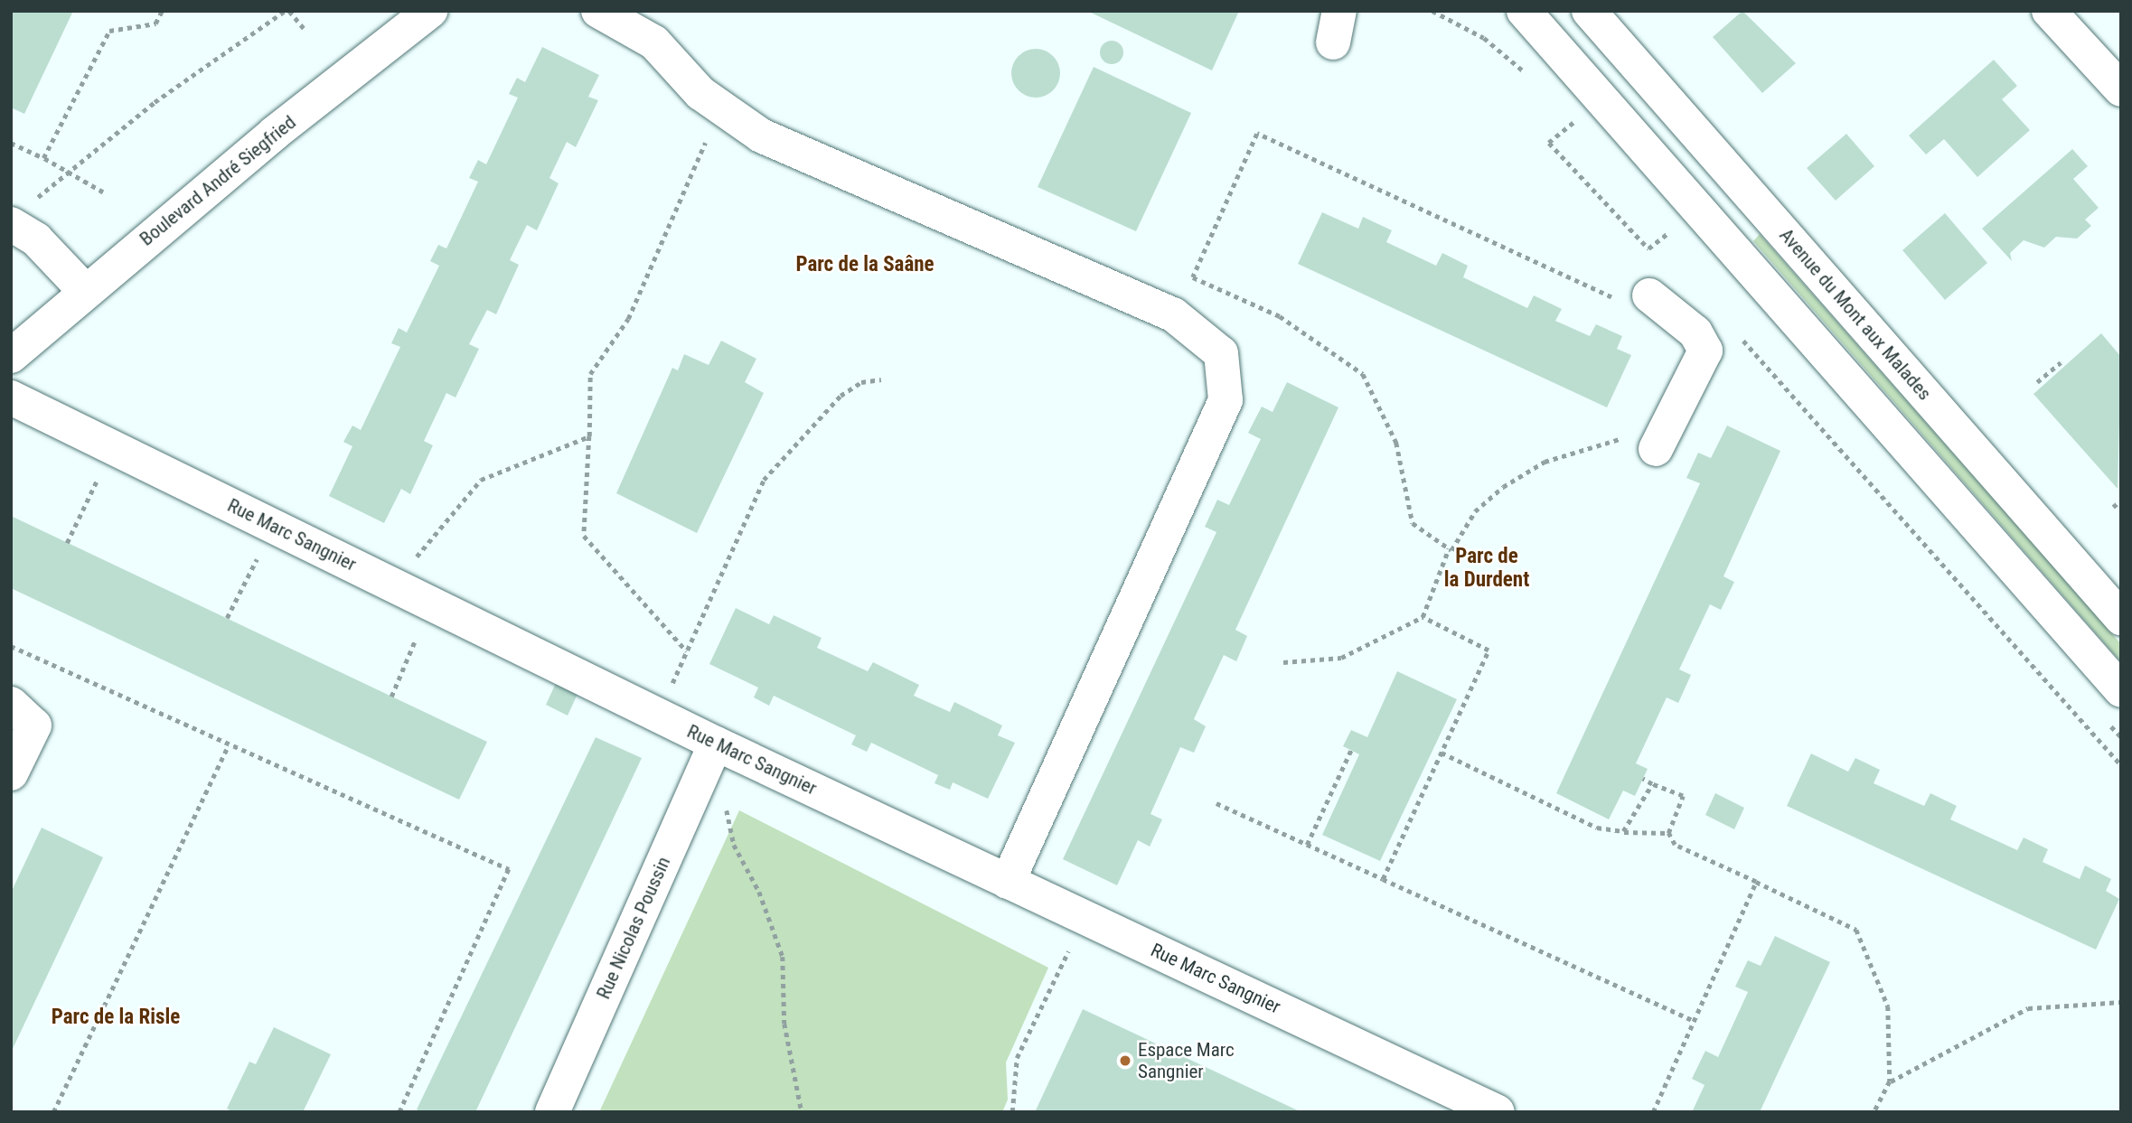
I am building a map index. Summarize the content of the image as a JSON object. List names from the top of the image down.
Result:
{
  "streets": {
    "street": [
      "Boulevard André Siegfried",
      "Avenue du Mont aux Malades",
      "Rue Marc Sangnier",
      "Rue Nicolas Poussin"
    ]
  },
  "crossings": [
    ["Rue Marc Sangnier", "Rue Nicolas Poussin"]
  ],
  "districts": ["Parc de la Saâne", "Parc de la Durdent", "Parc de la Risle"],
  "places": ["Espace Marc Sangnier"]
}
